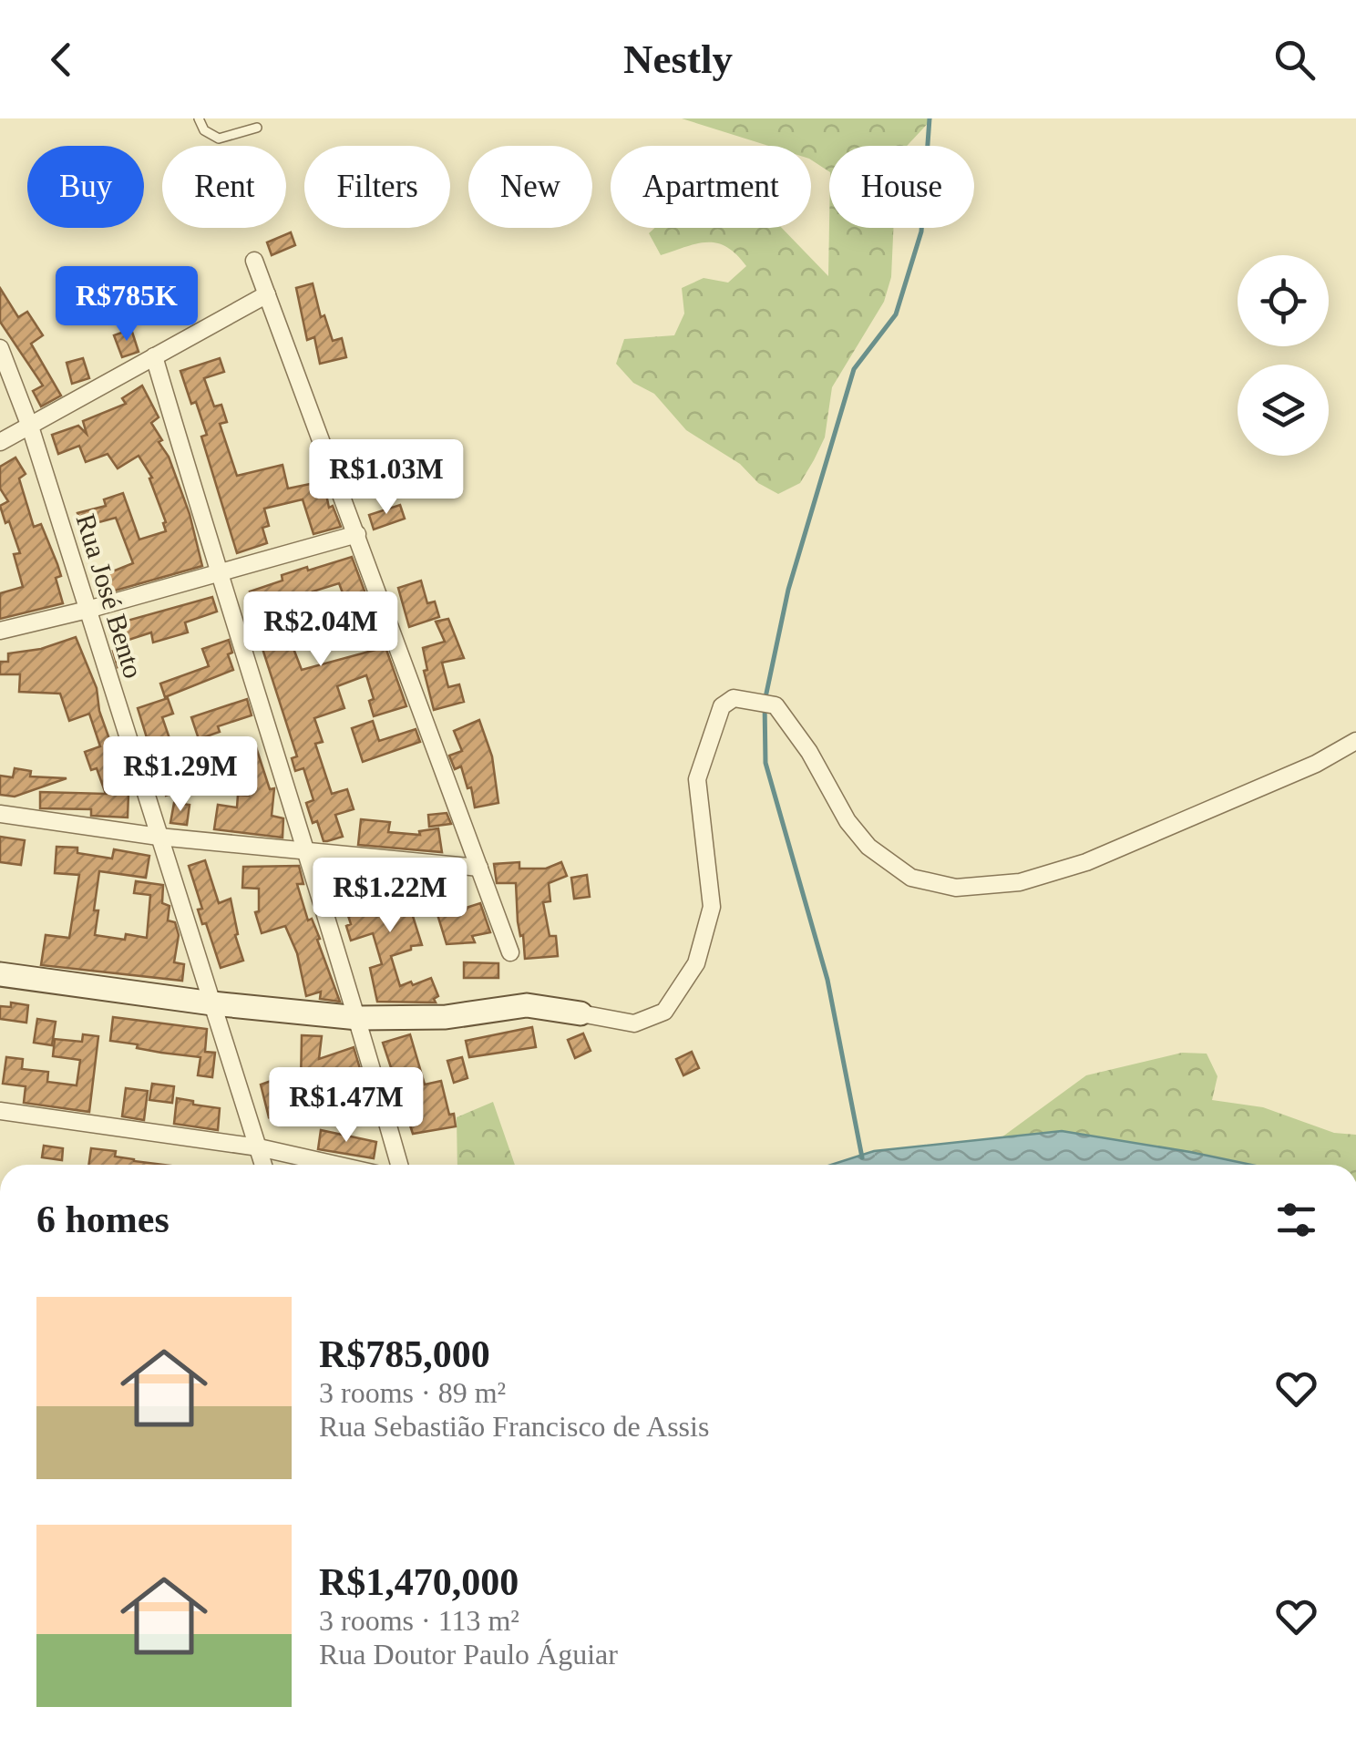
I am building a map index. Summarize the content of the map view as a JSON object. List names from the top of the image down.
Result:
{
  "streets": {
    "street": ["Rua José Bento"]
  },
  "page": {
    "header": "Nestly",
    "chip": [
      "Buy",
      "Rent",
      "Filters",
      "New",
      "Apartment",
      "House"
    ],
    "price": [
      "R$785K",
      "R$1.03M",
      "R$2.04M",
      "R$1.29M",
      "R$1.22M",
      "R$1.47M"
    ],
    "heading": "6 homes",
    "list": [
      {
        "name": "R$785,000",
        "note": "3 rooms · 89 m² · Rua Sebastião Francisco de Assis"
      },
      {
        "name": "R$1,470,000",
        "note": "3 rooms · 113 m² · Rua Doutor Paulo Águiar"
      }
    ]
  }
}
